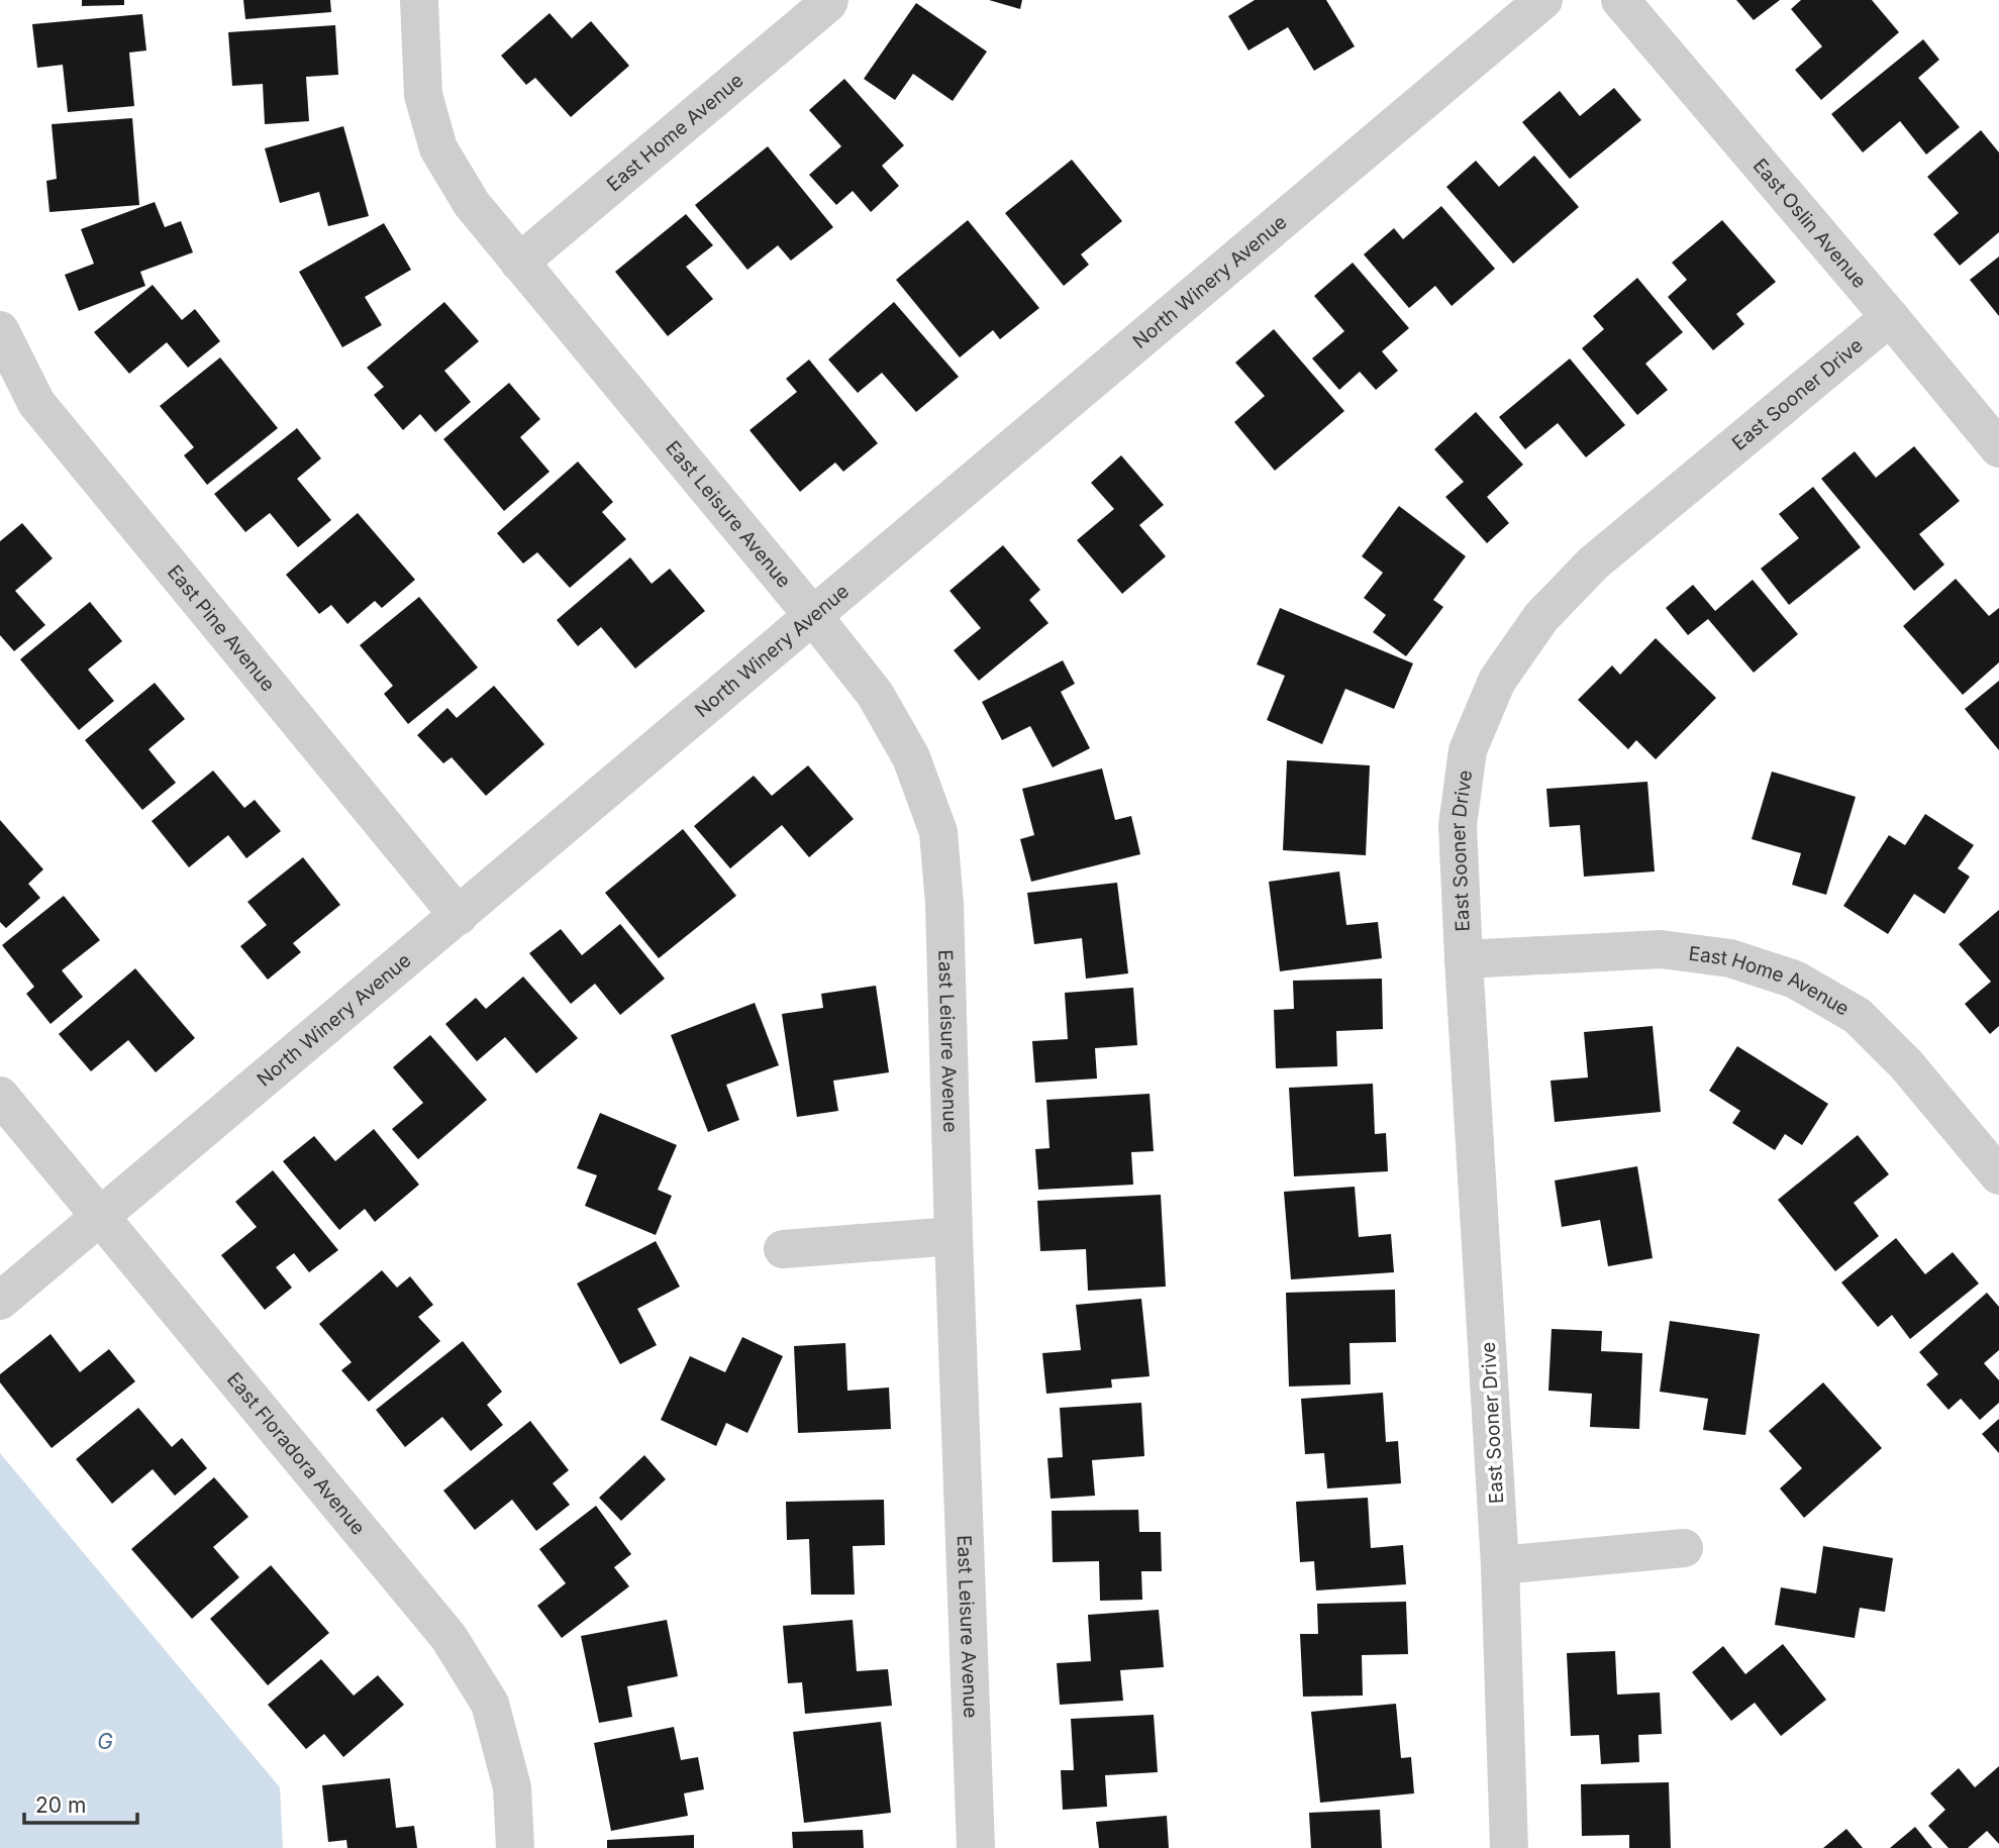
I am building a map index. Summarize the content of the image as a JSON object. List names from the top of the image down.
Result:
{
  "streets": {
    "street": [
      "East Home Avenue",
      "East Oslin Avenue",
      "North Winery Avenue",
      "East Sooner Drive",
      "East Leisure Avenue",
      "East Pine Avenue",
      "East Floradora Avenue"
    ]
  },
  "crossings": [
    ["East Home Avenue", "East Sooner Drive"],
    ["East Home Avenue", "East Leisure Avenue"],
    ["East Oslin Avenue", "East Sooner Drive"],
    ["North Winery Avenue", "East Leisure Avenue"],
    ["North Winery Avenue", "East Pine Avenue"],
    ["North Winery Avenue", "East Floradora Avenue"]
  ],
  "water": ["G"],
  "scale_bar": "20 m"
}
